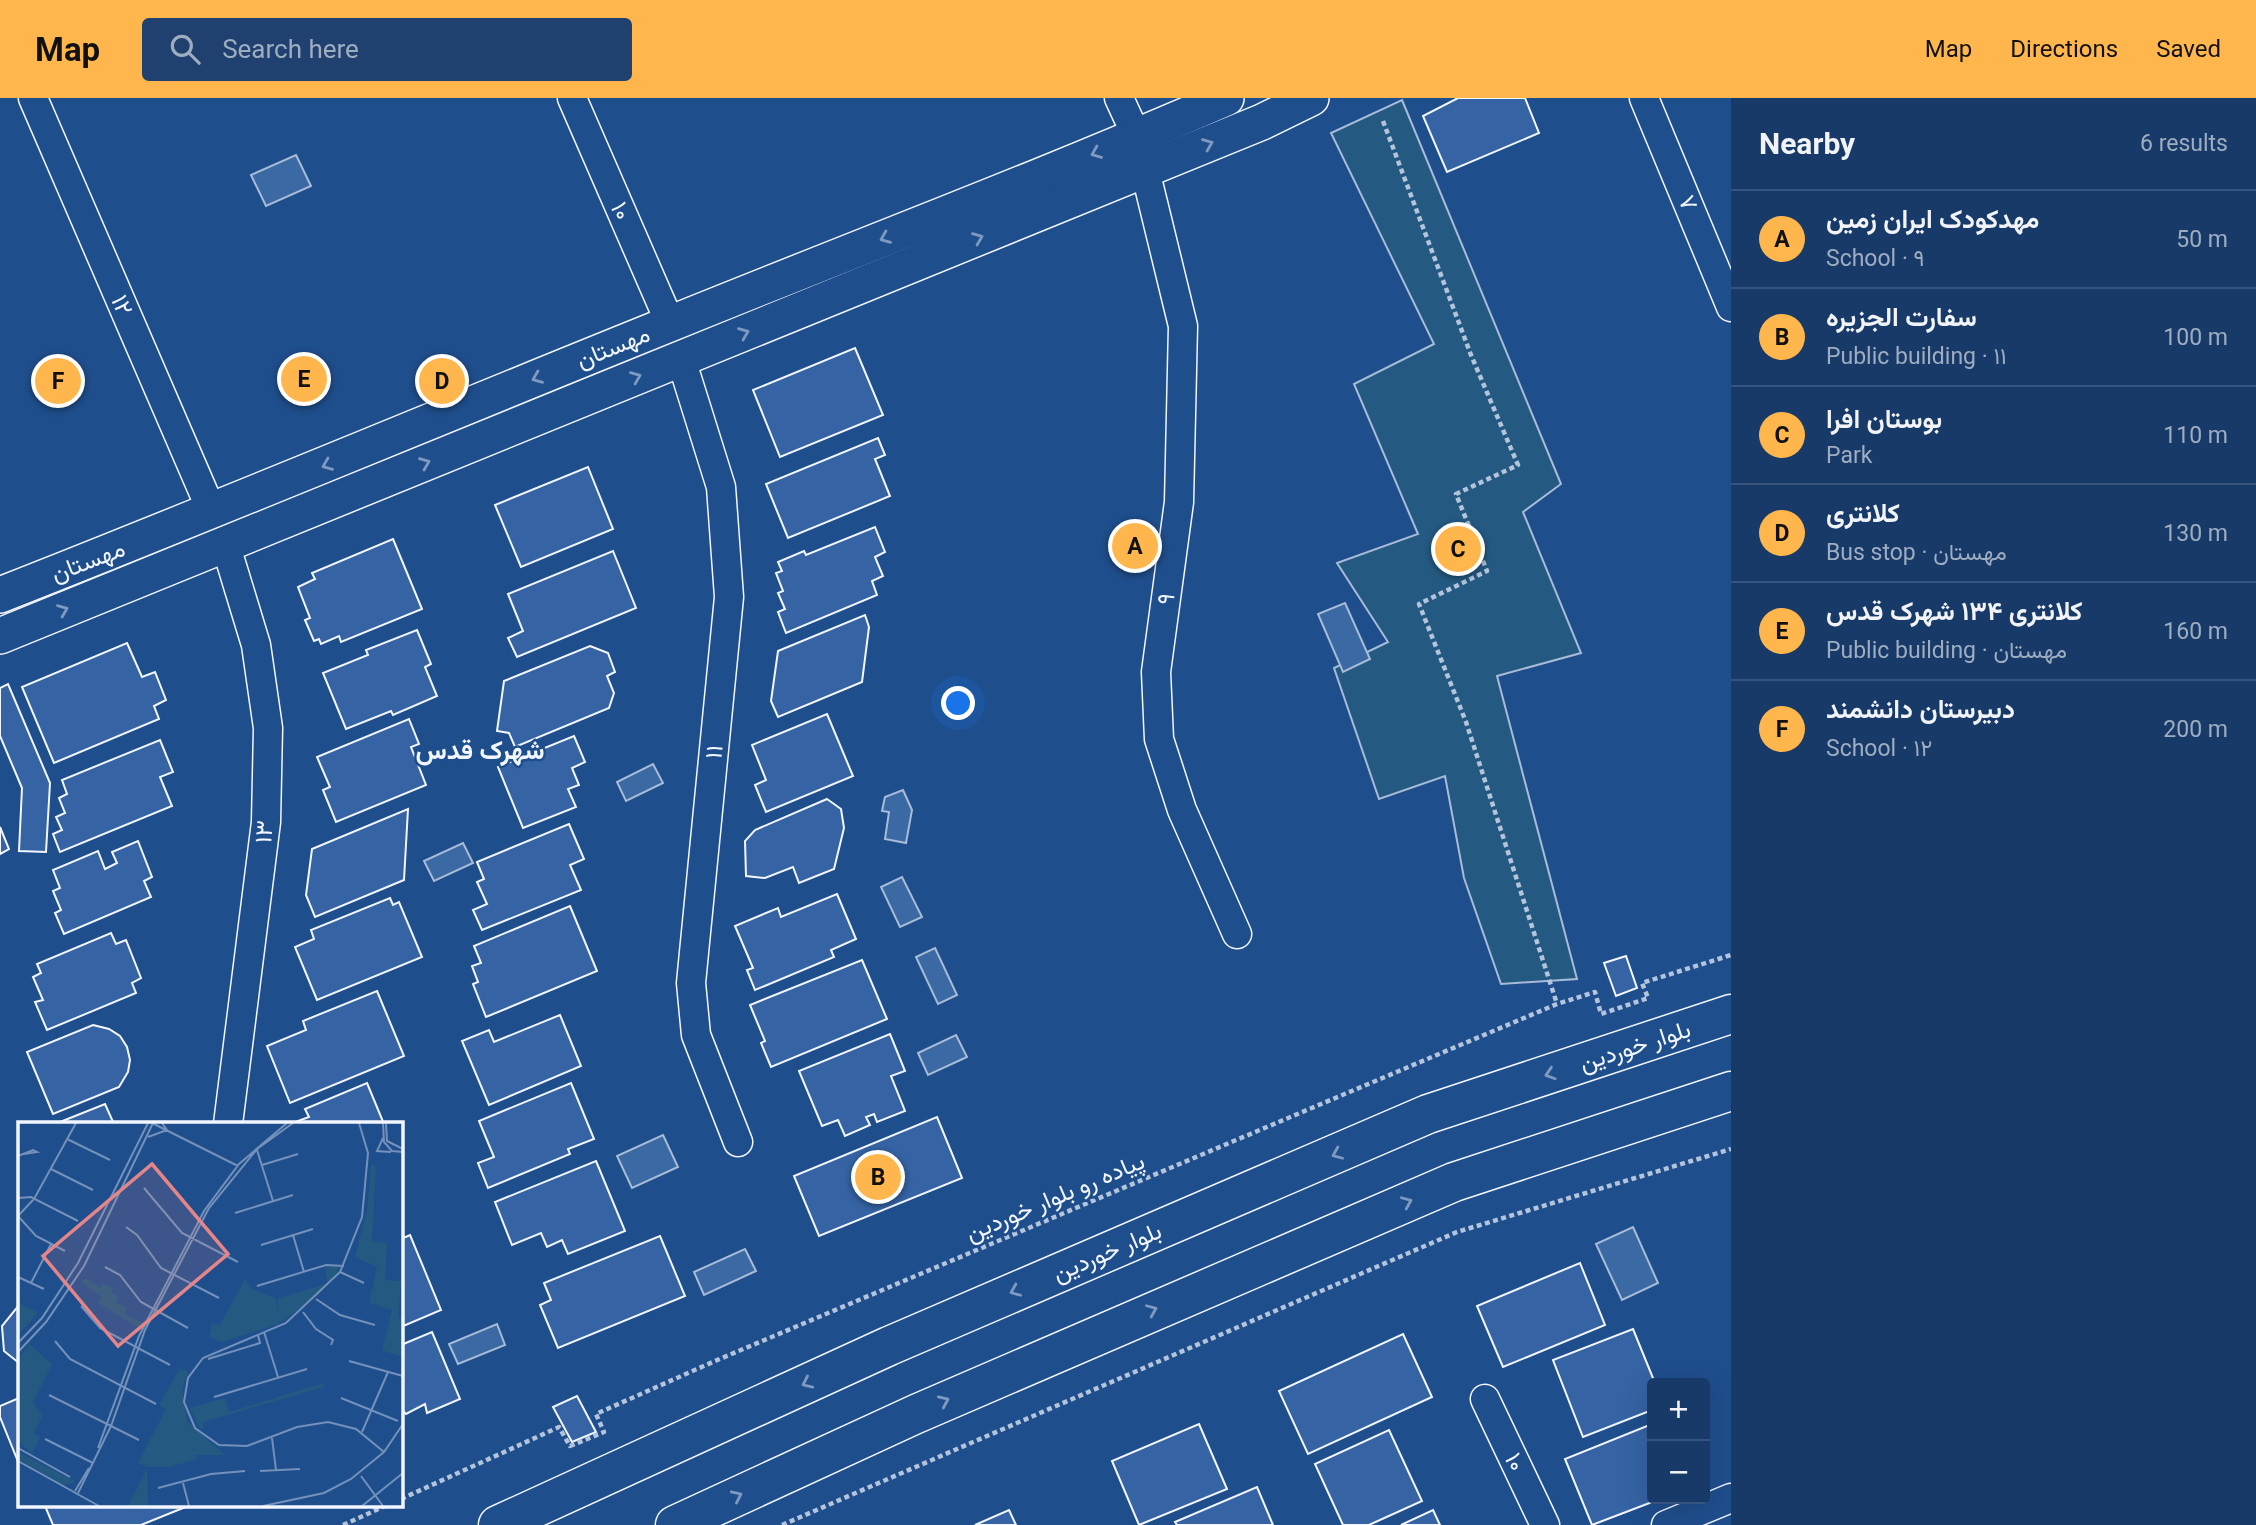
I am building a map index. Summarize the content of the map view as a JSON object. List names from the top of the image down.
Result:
{
  "streets": {
    "main road": ["بلوار خوردین"],
    "street": [
      "۷",
      "۱۰",
      "۱۲",
      "مهستان",
      "۹",
      "۱۱",
      "۱۳"
    ],
    "path": ["پیاده رو بلوار خوردین"]
  },
  "crossings": [
    ["۱۰", "مهستان"],
    ["۱۲", "مهستان"],
    ["۱۲", "۱۳"],
    ["مهستان", "۹"],
    ["مهستان", "۱۳"]
  ],
  "districts": ["شهرک قدس"],
  "page": {
    "header": "Map",
    "search": "Search here",
    "nav": ["Map", "Directions", "Saved"],
    "heading": ["Nearby", "6 results"],
    "list": [
      {
        "mark": "A",
        "name": "مهدکودک ایران زمین",
        "note": "School · ۹",
        "value": "50 m"
      },
      {
        "mark": "B",
        "name": "سفارت الجزیره",
        "note": "Public building · ۱۱",
        "value": "100 m"
      },
      {
        "mark": "C",
        "name": "بوستان افرا",
        "note": "Park",
        "value": "110 m"
      },
      {
        "mark": "D",
        "name": "کلانتری",
        "note": "Bus stop · مهستان",
        "value": "130 m"
      },
      {
        "mark": "E",
        "name": "کلانتری ۱۳۴ شهرک قدس",
        "note": "Public building · مهستان",
        "value": "160 m"
      },
      {
        "mark": "F",
        "name": "دبیرستان دانشمند",
        "note": "School · ۱۲",
        "value": "200 m"
      }
    ],
    "pins": [
      "E",
      "D",
      "F",
      "A",
      "C",
      "B"
    ],
    "map_buttons": ["+", "−"]
  }
}
